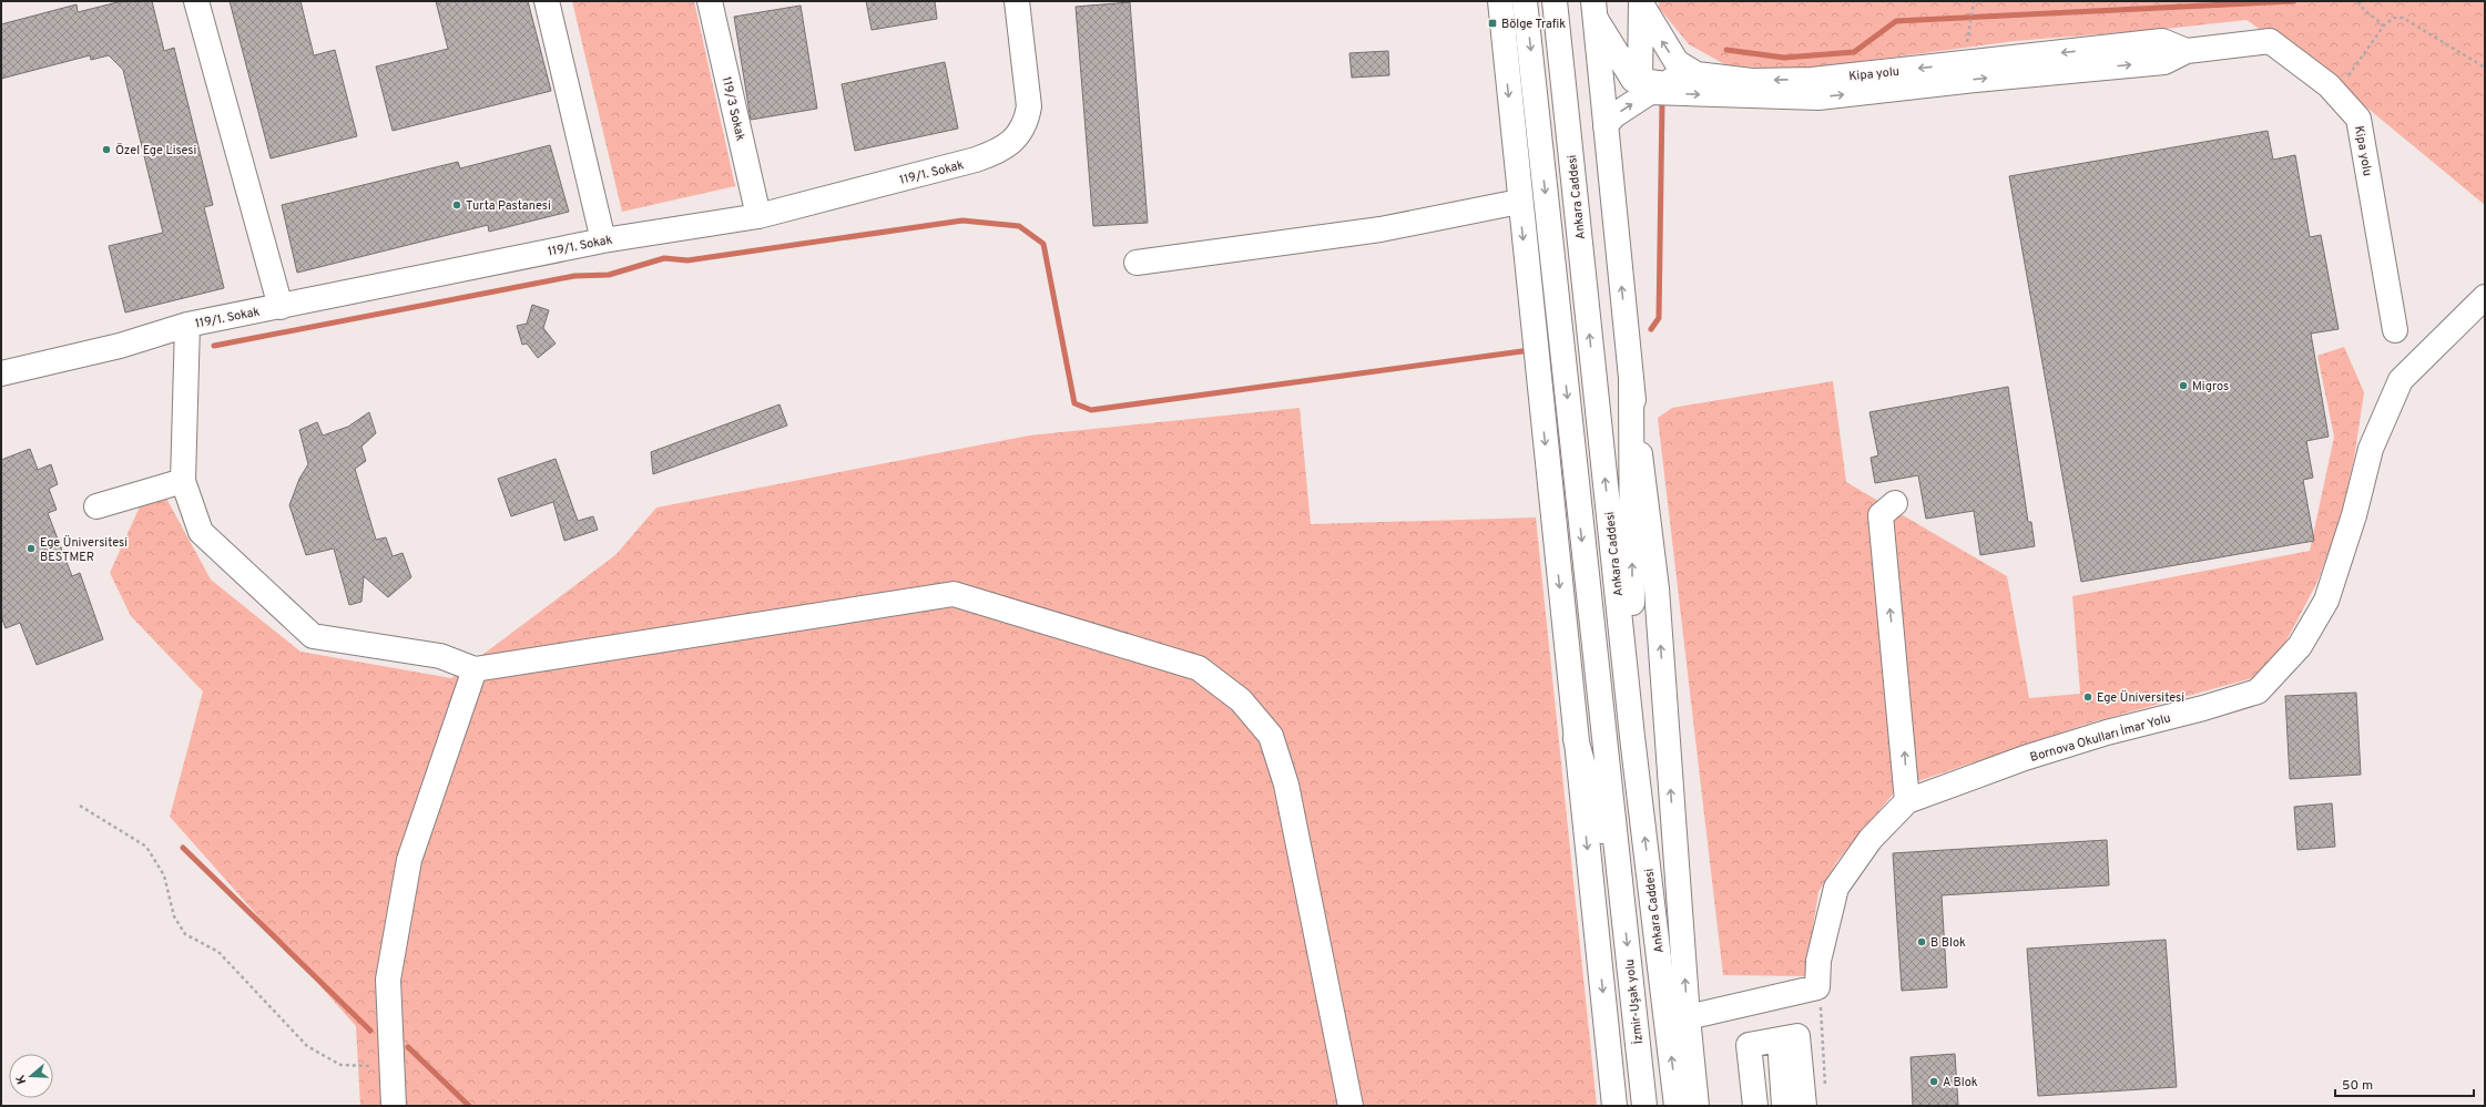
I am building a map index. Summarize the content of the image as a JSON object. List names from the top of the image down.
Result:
{
  "streets": {
    "main road": [
      "Kipa yolu",
      "119/3 Sokak",
      "119/1. Sokak",
      "Ankara Caddesi",
      "Bornova Okulları İmar Yolu",
      "İzmir-Uşak yolu"
    ]
  },
  "crossings": [
    ["119/3 Sokak", "119/1. Sokak"]
  ],
  "places": {
    "transit": ["Bölge Trafik"],
    "other": [
      "Özel Ege Lisesi",
      "Turta Pastanesi",
      "Migros",
      "Ege Üniversitesi BESTMER",
      "Ege Üniversitesi",
      "B Blok",
      "A Blok"
    ]
  },
  "scale_bar": "50 m",
  "north": "left"
}
